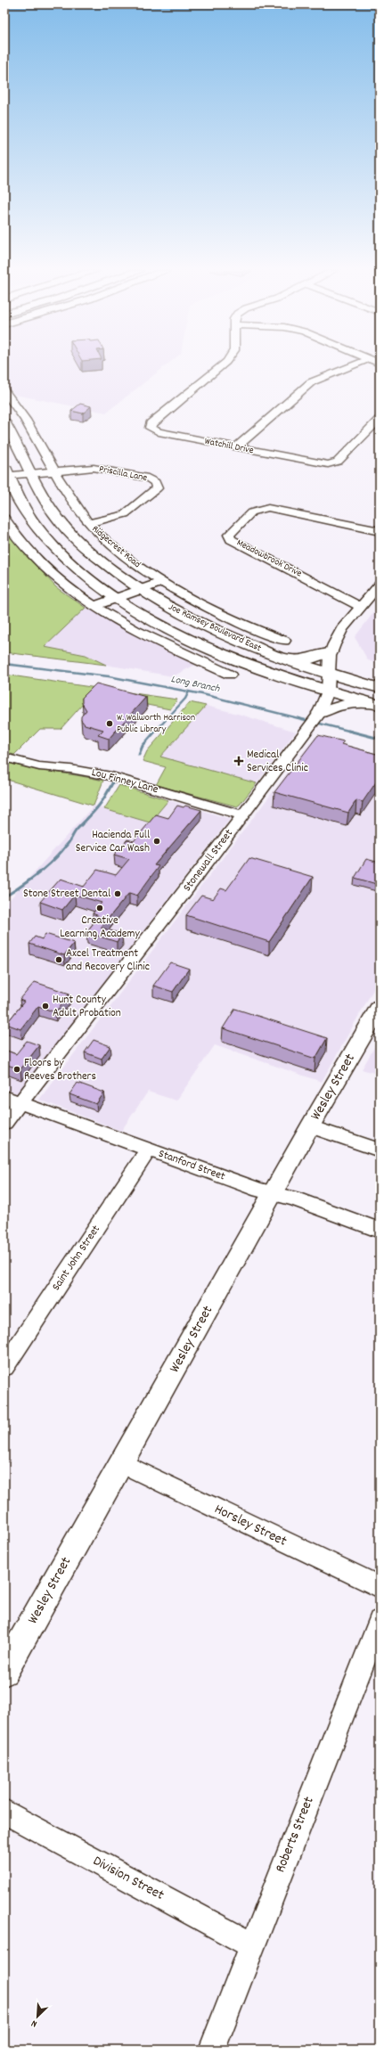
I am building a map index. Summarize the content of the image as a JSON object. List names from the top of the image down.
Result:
{
  "streets": {
    "main road": ["Joe Ramsey Boulevard East", "Wesley Street"],
    "street": [
      "Watchill Drive",
      "Priscilla Lane",
      "Ridgecrest Road",
      "Meadowbrook Drive",
      "Lou Finney Lane",
      "Stonewall Street",
      "Stanford Street",
      "Saint John Street",
      "Horsley Street",
      "Roberts Street",
      "Division Street"
    ]
  },
  "crossings": [
    ["Priscilla Lane", "Ridgecrest Road"],
    ["Priscilla Lane", "Joe Ramsey Boulevard East"],
    ["Meadowbrook Drive", "Stonewall Street"],
    ["Joe Ramsey Boulevard East", "Stonewall Street"],
    ["Lou Finney Lane", "Stonewall Street"],
    ["Stonewall Street", "Stanford Street"],
    ["Wesley Street", "Stanford Street"],
    ["Wesley Street", "Horsley Street"],
    ["Stanford Street", "Saint John Street"],
    ["Roberts Street", "Division Street"]
  ],
  "water": ["Long Branch"],
  "places": {
    "other": [
      "W. Walworth Harrison Public Library",
      "Hacienda Full Service Car Wash",
      "Stone Street Dental",
      "Creative Learning Academy",
      "Axcel Treatment and Recovery Clinic",
      "Hunt County Adult Probation",
      "Floors by Reeves Brothers"
    ],
    "health": ["Medical Services Clinic"]
  },
  "north": "bottom left"
}
